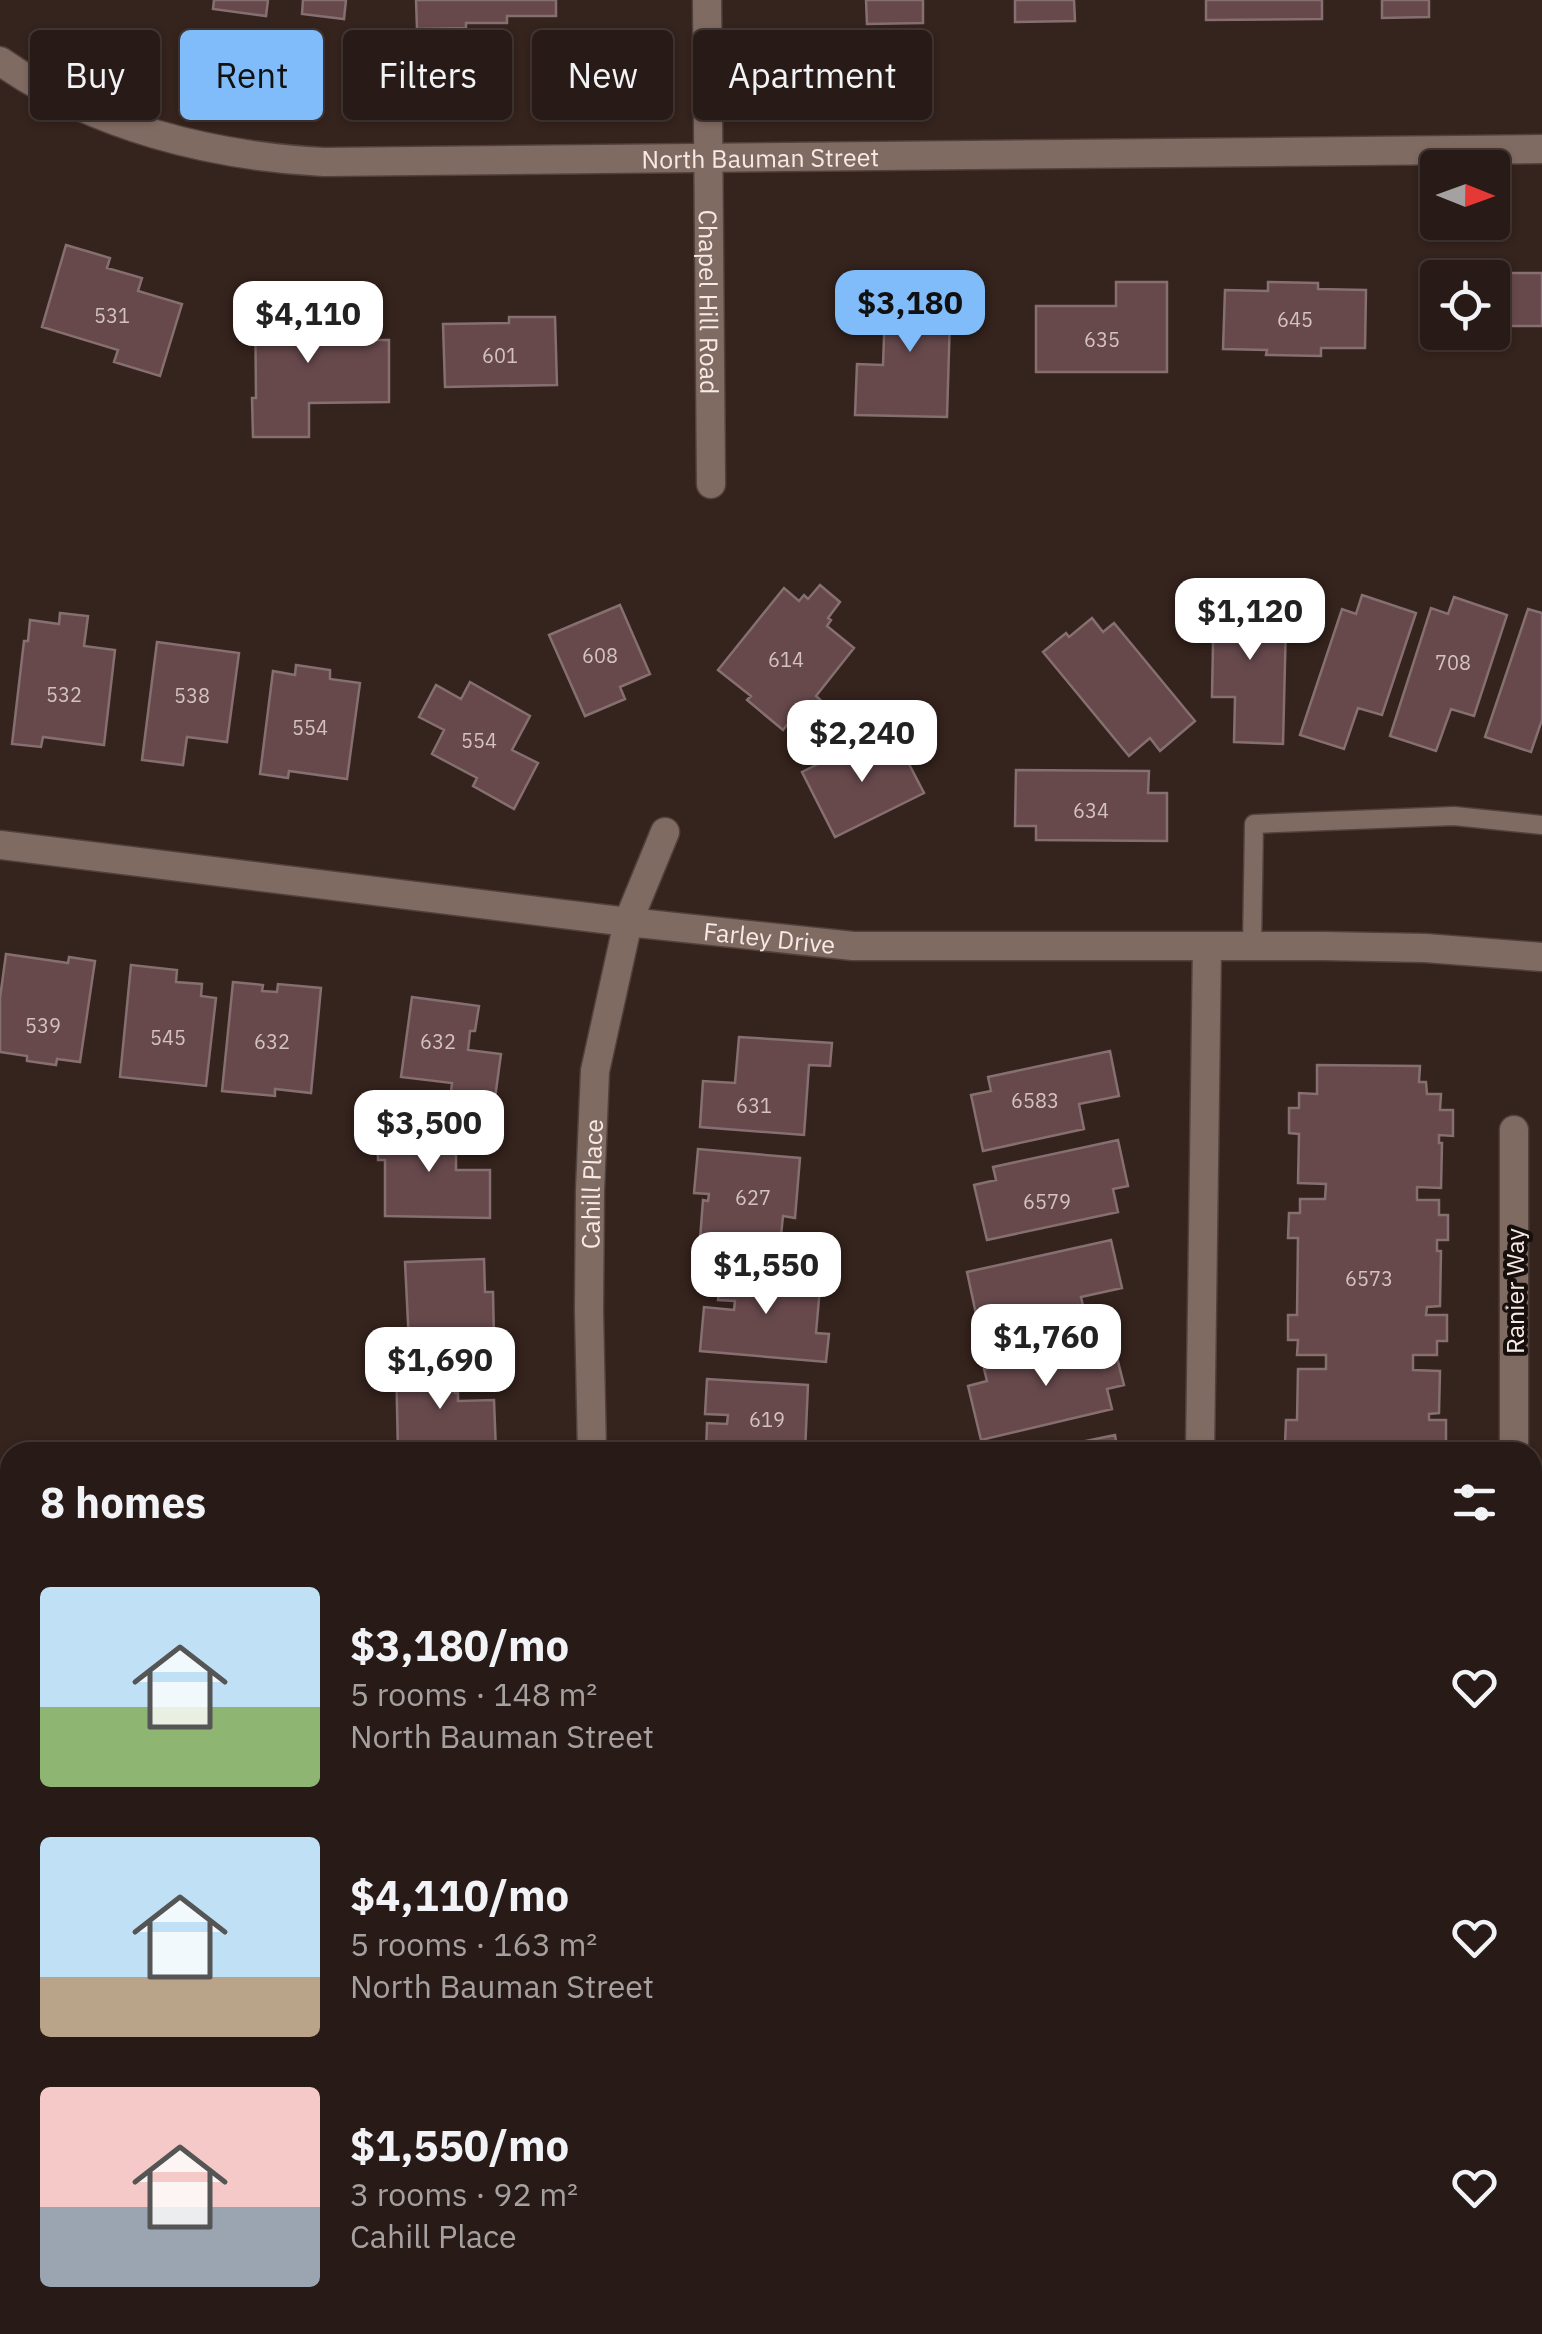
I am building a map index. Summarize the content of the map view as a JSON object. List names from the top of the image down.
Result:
{
  "streets": {
    "street": [
      "North Bauman Street",
      "Chapel Hill Road",
      "Farley Drive",
      "Cahill Place",
      "Ranier Way"
    ]
  },
  "crossings": [
    ["North Bauman Street", "Chapel Hill Road"],
    ["Farley Drive", "Cahill Place"]
  ],
  "house_numbers": [
    "531",
    "645",
    "635",
    "601",
    "608",
    "614",
    "708",
    "532",
    "538",
    "554",
    "554",
    "634",
    "539",
    "545",
    "632",
    "632",
    "6583",
    "631",
    "627",
    "6579",
    "6573",
    "619"
  ],
  "north": "right",
  "page": {
    "chip": [
      "Buy",
      "Rent",
      "Filters",
      "New",
      "Apartment"
    ],
    "price": [
      "$3,180",
      "$4,110",
      "$1,120",
      "$2,240",
      "$3,500",
      "$1,550",
      "$1,760",
      "$1,690"
    ],
    "heading": "8 homes",
    "list": [
      {
        "name": "$3,180/mo",
        "note": "5 rooms · 148 m² · North Bauman Street"
      },
      {
        "name": "$4,110/mo",
        "note": "5 rooms · 163 m² · North Bauman Street"
      },
      {
        "name": "$1,550/mo",
        "note": "3 rooms · 92 m² · Cahill Place"
      }
    ]
  }
}
